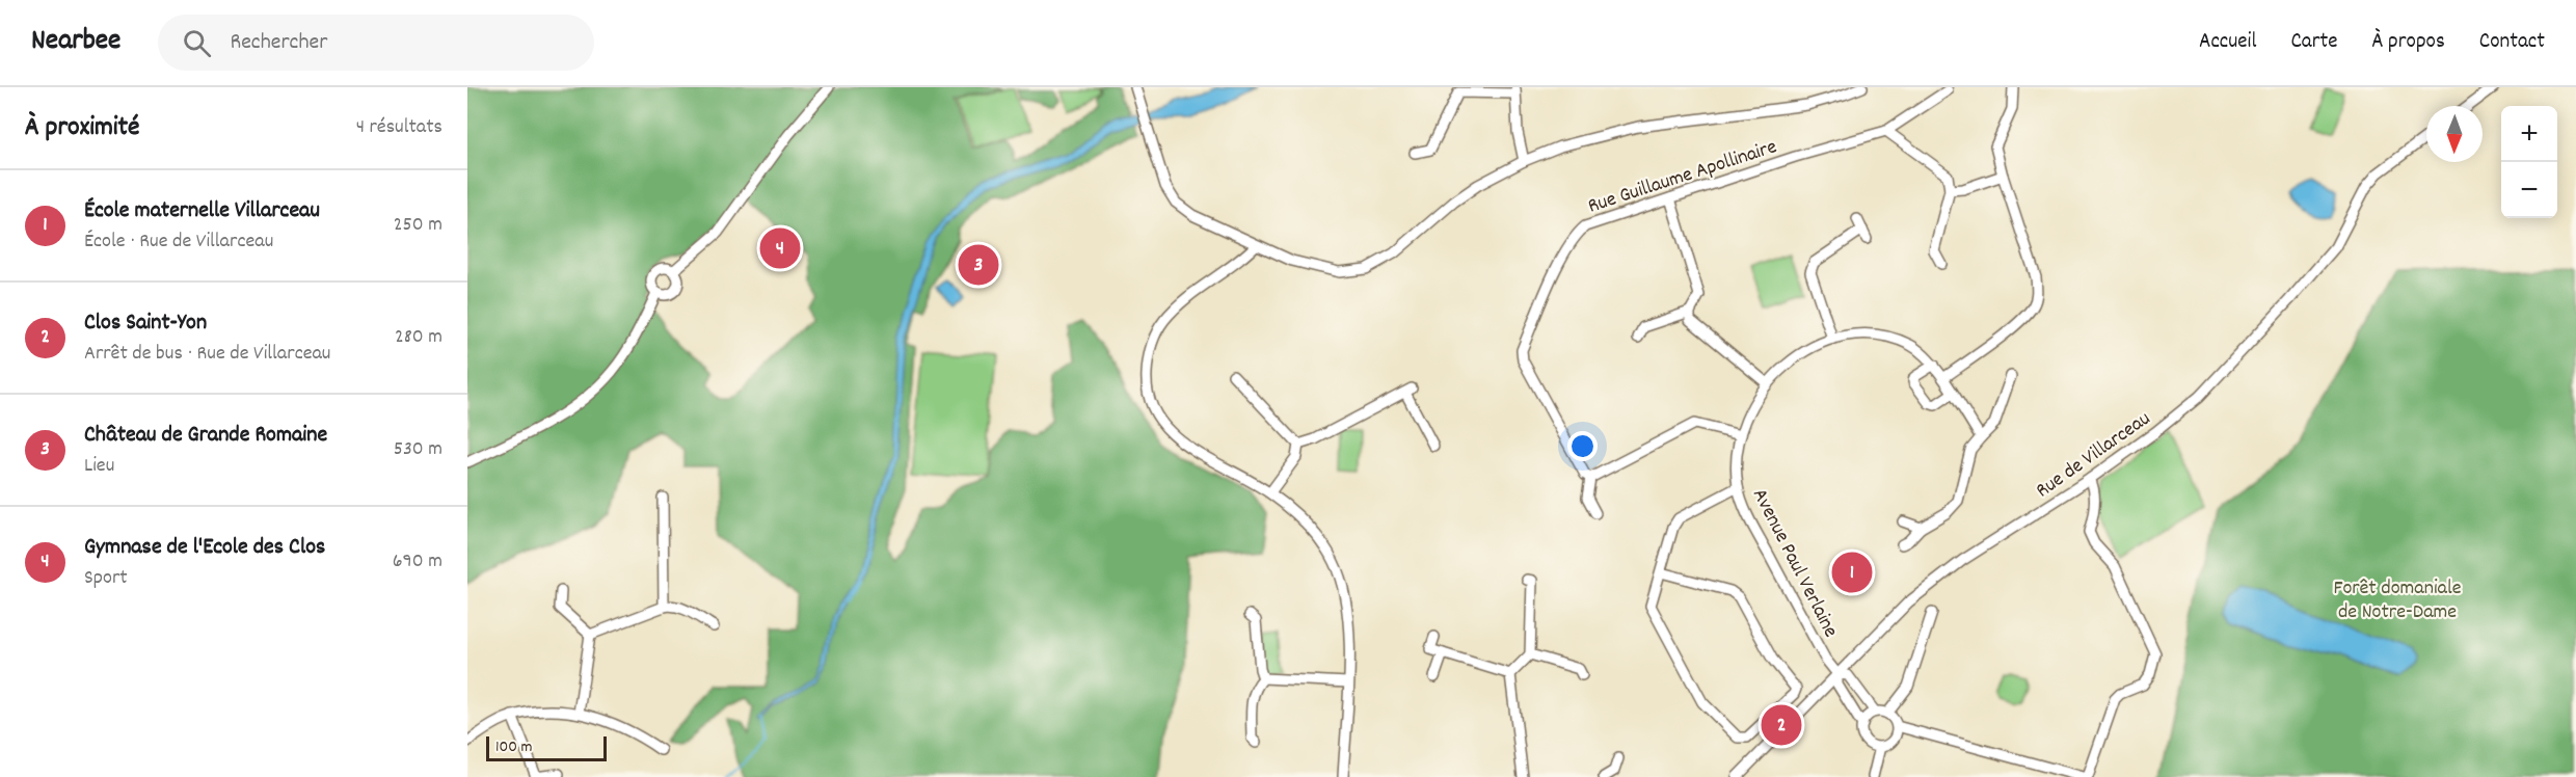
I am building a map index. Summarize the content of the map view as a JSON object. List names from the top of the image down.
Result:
{
  "streets": {
    "street": ["Rue Guillaume Apollinaire", "Rue de Villarceau", "Avenue Paul Verlaine"]
  },
  "crossings": [
    ["Rue de Villarceau", "Avenue Paul Verlaine"]
  ],
  "parks": ["Forêt domaniale de Notre-Dame"],
  "scale_bar": "100 m",
  "north": "bottom",
  "page": {
    "header": "Nearbee",
    "search": "Rechercher",
    "nav": [
      "Accueil",
      "Carte",
      "À propos",
      "Contact"
    ],
    "heading": ["À proximité", "4 résultats"],
    "map_buttons": ["+", "−"],
    "list": [
      {
        "mark": "1",
        "name": "École maternelle Villarceau",
        "note": "École · Rue de Villarceau",
        "value": "250 m"
      },
      {
        "mark": "2",
        "name": "Clos Saint-Yon",
        "note": "Arrêt de bus · Rue de Villarceau",
        "value": "280 m"
      },
      {
        "mark": "3",
        "name": "Château de Grande Romaine",
        "note": "Lieu",
        "value": "530 m"
      },
      {
        "mark": "4",
        "name": "Gymnase de l'Ecole des Clos",
        "note": "Sport",
        "value": "690 m"
      }
    ],
    "pins": [
      "4",
      "3",
      "1",
      "2"
    ],
    "scale": "100 m"
  }
}
